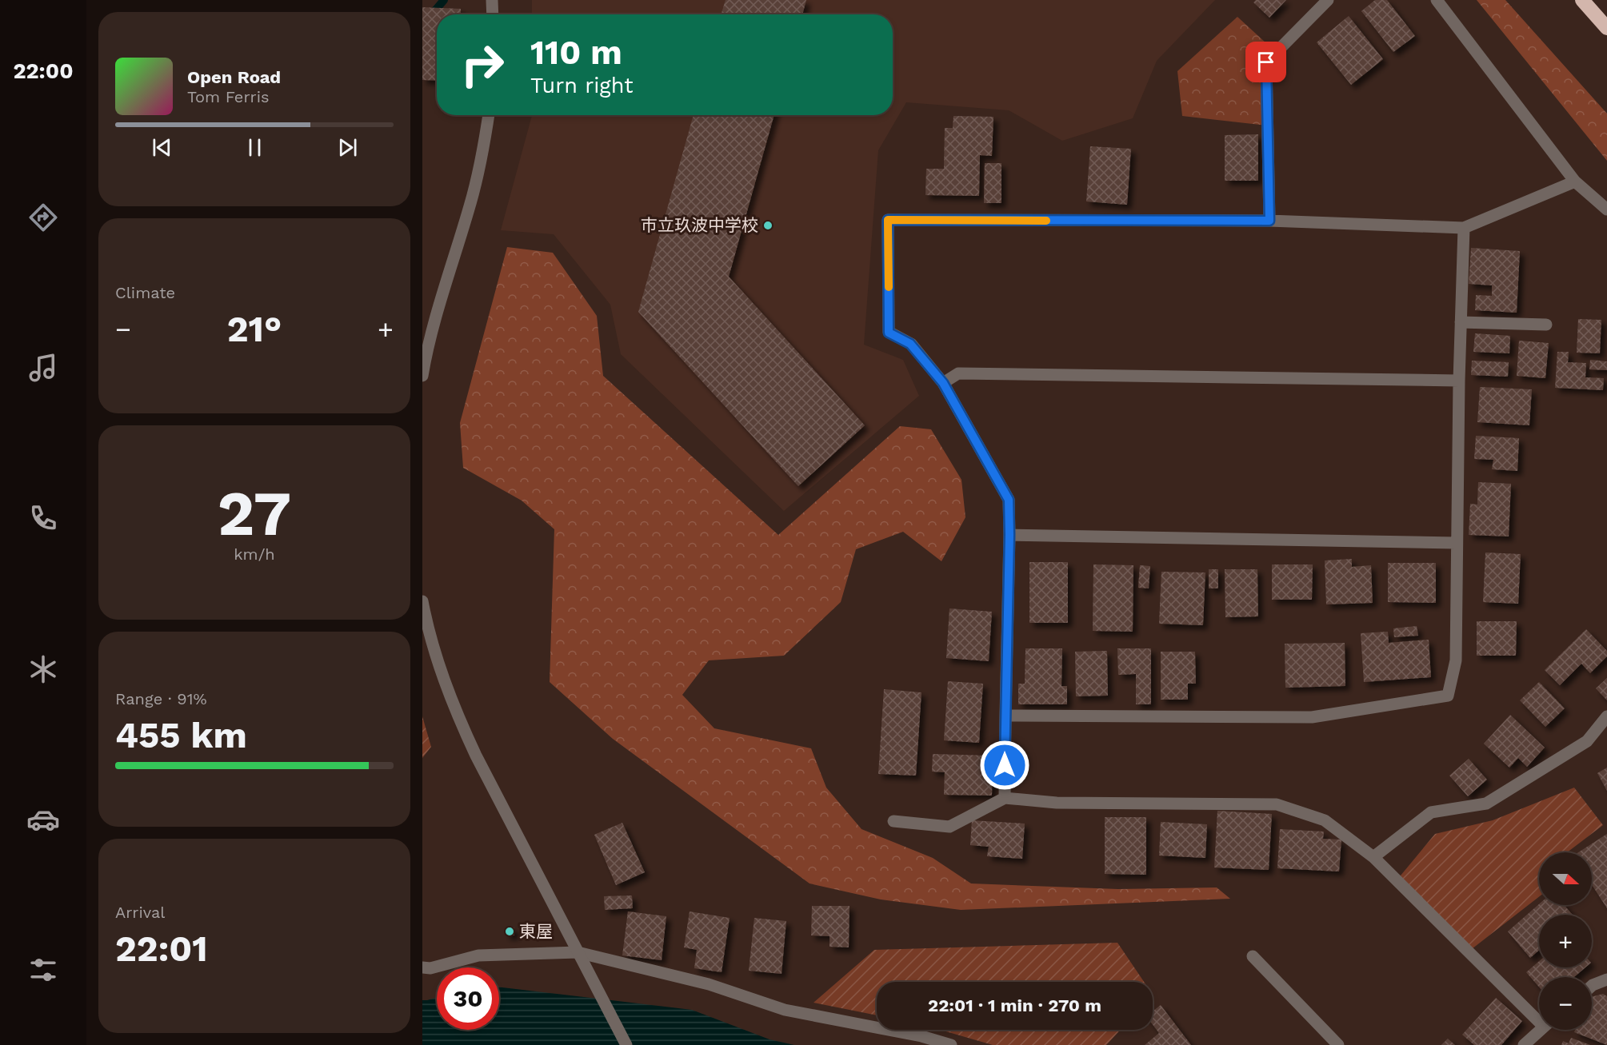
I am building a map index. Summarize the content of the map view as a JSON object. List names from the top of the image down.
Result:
{
  "places": ["市立玖波中学校", "東屋"],
  "north": "right",
  "page": {
    "tabs": "22:00",
    "turn": ["110 m", "Turn right"],
    "song": ["Open Road", "Tom Ferris"],
    "tile": [
      "Climate",
      ["27", "km/h"],
      ["Range · 91%", "455 km"],
      ["Arrival", "22:01"]
    ],
    "heat": ["−", "21°", "+"],
    "map_buttons": ["+", "−"],
    "limit": "30",
    "trip": "22:01 · 1 min · 270 m"
  }
}
